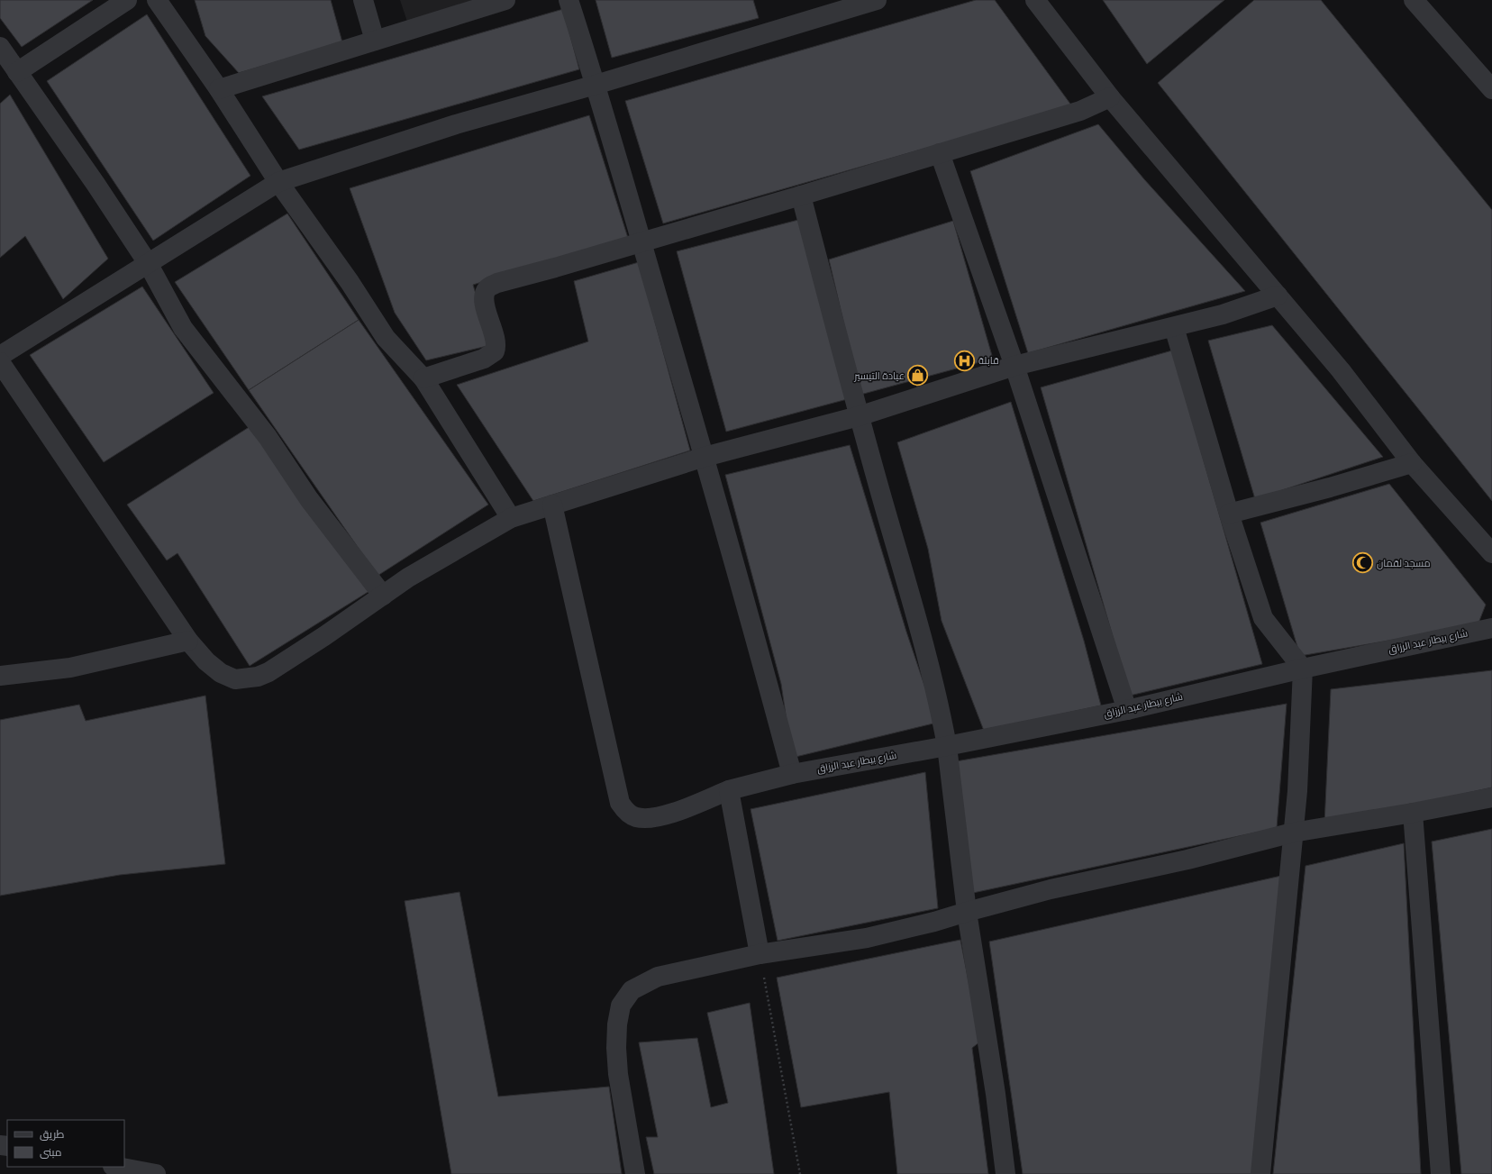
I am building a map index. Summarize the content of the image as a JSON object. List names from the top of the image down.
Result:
{
  "streets": {
    "street": ["شارع بيطار عبد الرزاق"]
  },
  "places": {
    "hospital": ["قابلة"],
    "shop": ["عيادة التيسير"],
    "mosque": ["مسجد لقمان"]
  },
  "legend": ["طريق", "مبنى"]
}
